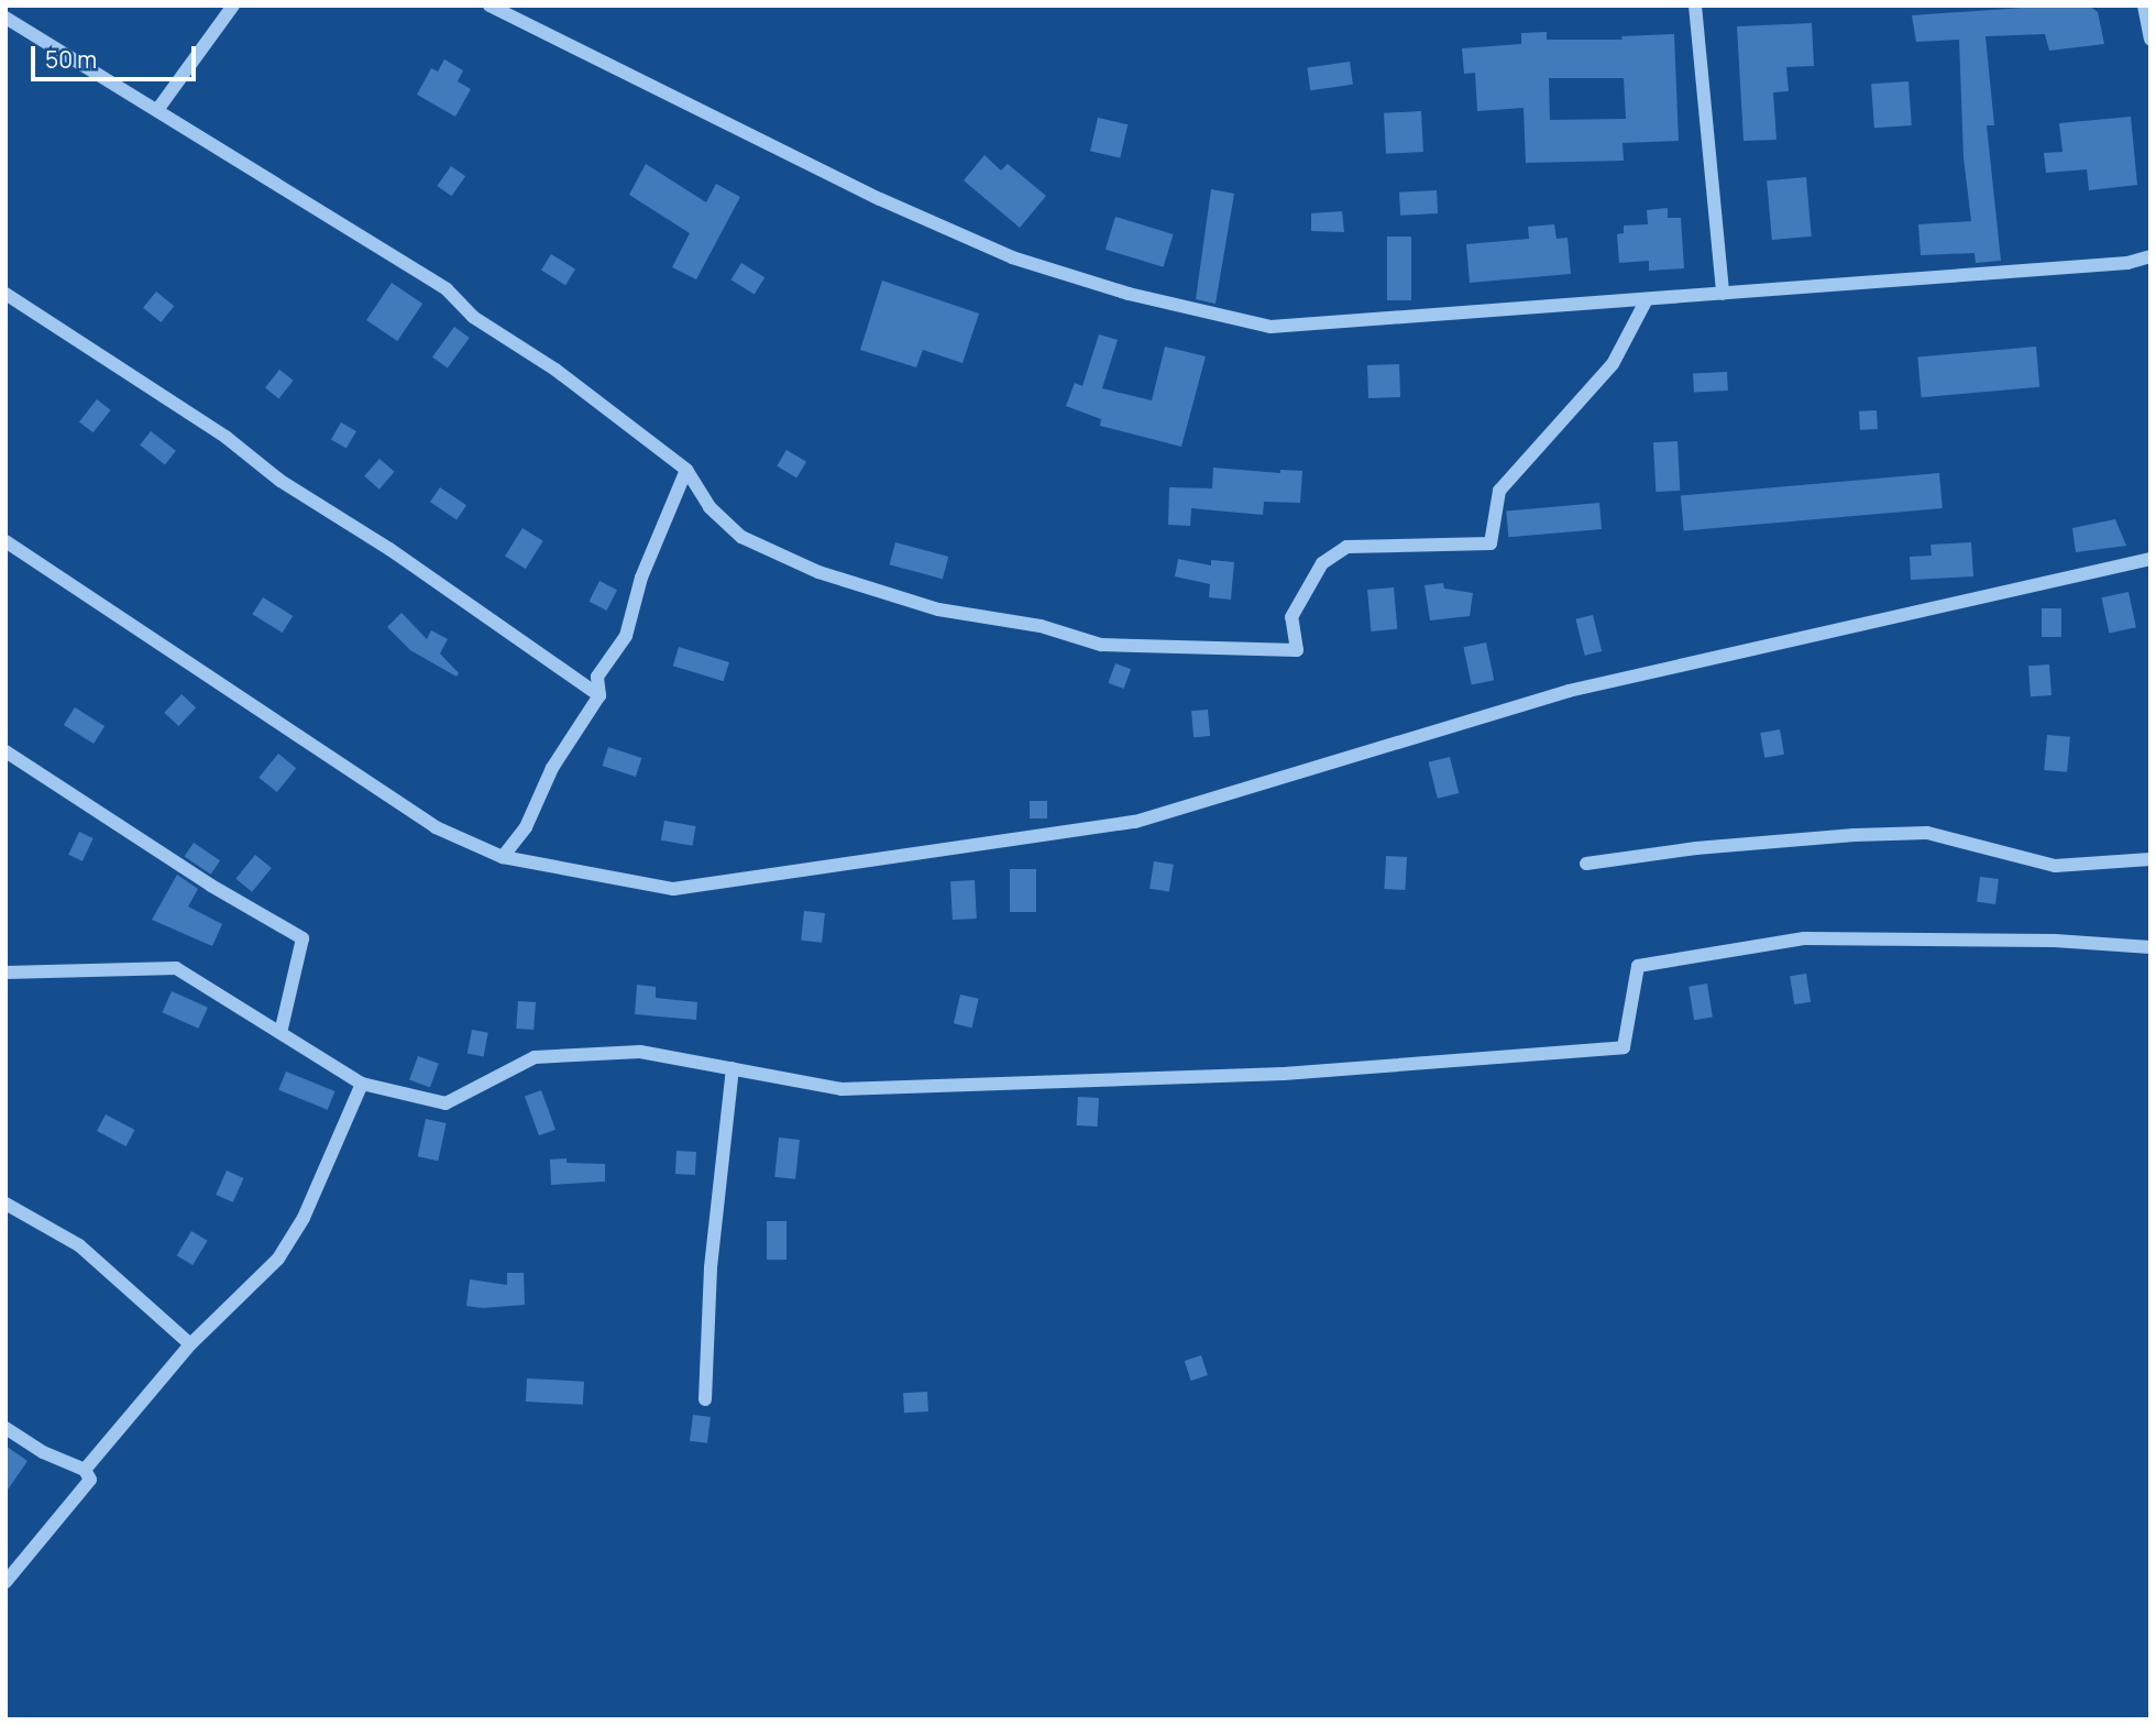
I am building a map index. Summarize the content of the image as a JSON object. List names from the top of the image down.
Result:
{
  "scale_bar": "50 m"
}
